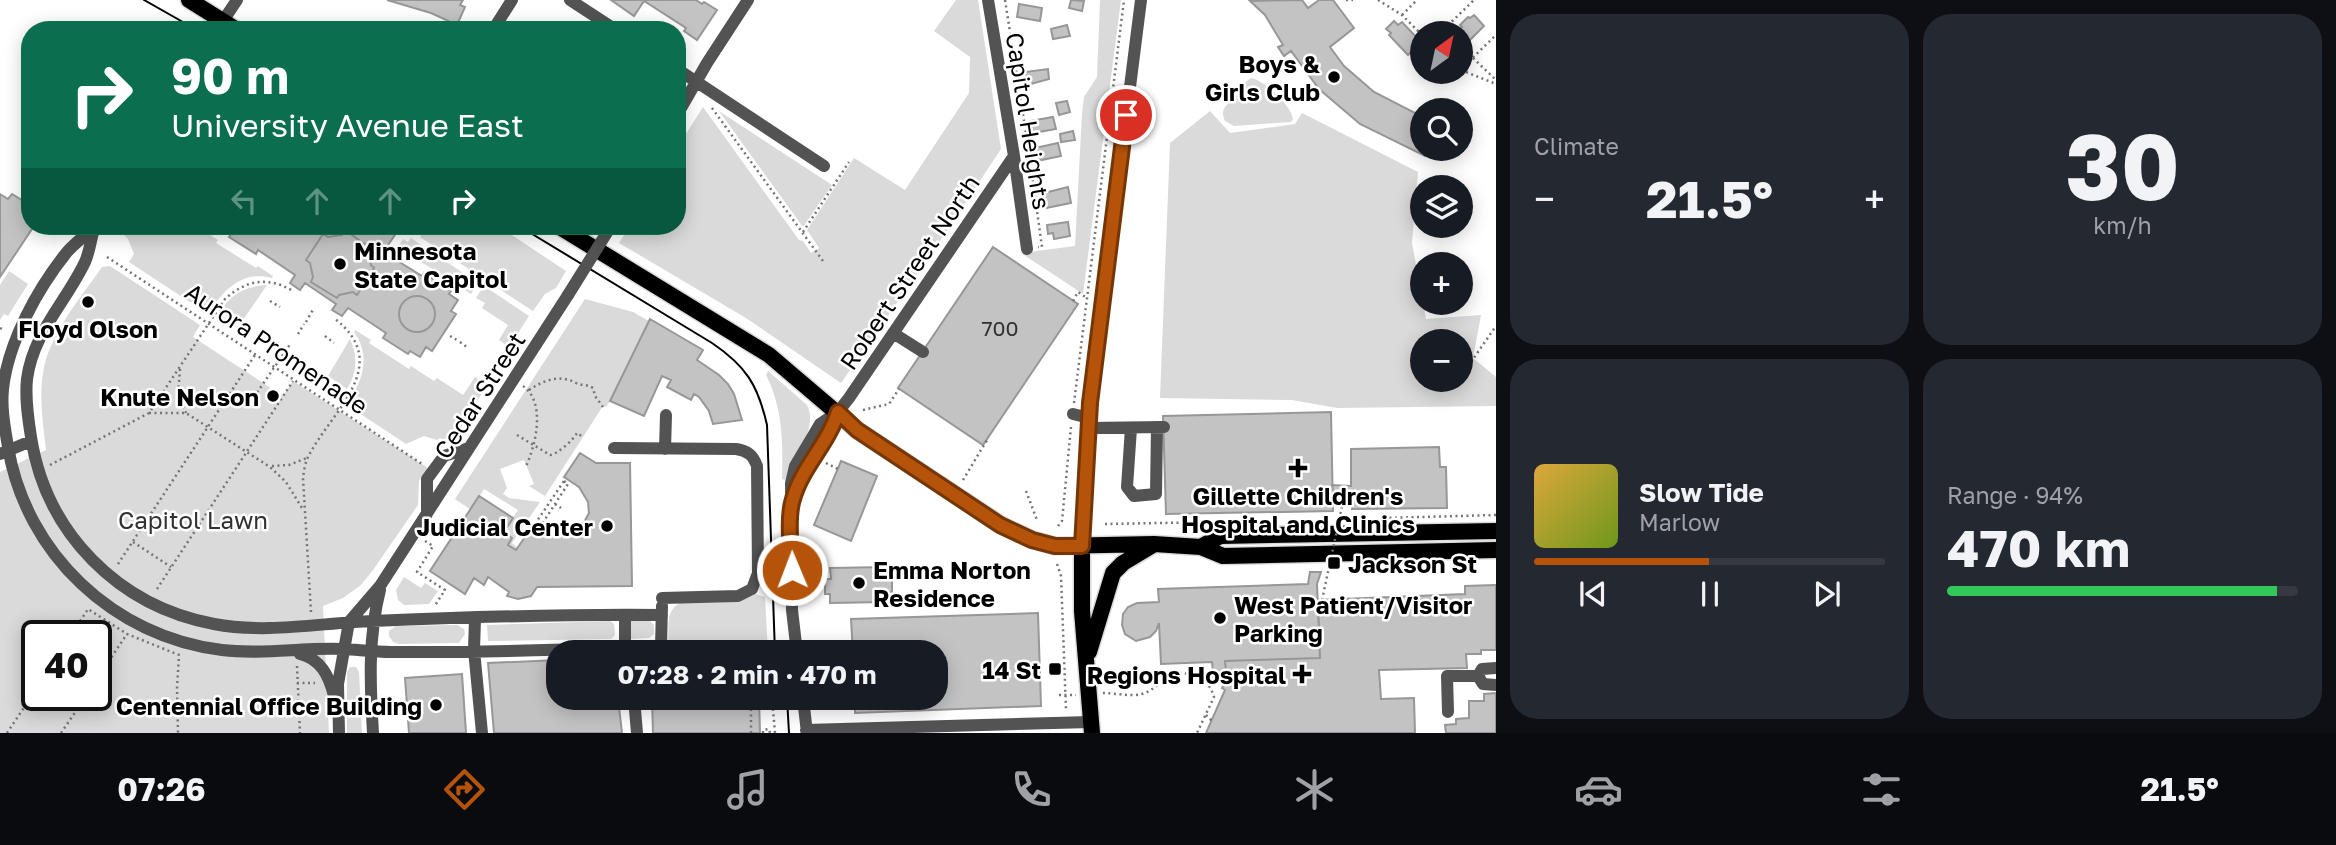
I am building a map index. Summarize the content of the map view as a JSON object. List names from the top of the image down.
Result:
{
  "streets": {
    "street": ["Capitol Heights", "Robert Street North", "Cedar Street"],
    "path": ["Aurora Promenade"]
  },
  "crossings": [
    ["Capitol Heights", "Robert Street North"]
  ],
  "parks": ["Capitol Lawn"],
  "places": {
    "other": [
      "Boys & Girls Club",
      "Minnesota State Capitol",
      "Floyd Olson",
      "Knute Nelson",
      "Judicial Center",
      "Emma Norton Residence",
      "West Patient/Visitor Parking",
      "Centennial Office Building"
    ],
    "health": ["Gillette Children's Hospital and Clinics", "Regions Hospital"],
    "transit": ["Jackson St", "14 St"]
  },
  "house_numbers": ["700"],
  "north": "top right",
  "page": {
    "tile": [
      "Climate",
      ["30", "km/h"],
      ["Range · 94%", "470 km"]
    ],
    "map_buttons": ["+", "−"],
    "turn": ["90 m", "University Avenue East"],
    "heat": ["−", "21.5°", "+"],
    "song": ["Slow Tide", "Marlow"],
    "limit": "40",
    "trip": "07:28 · 2 min · 470 m",
    "tabs": ["07:26", "21.5°"]
  }
}
